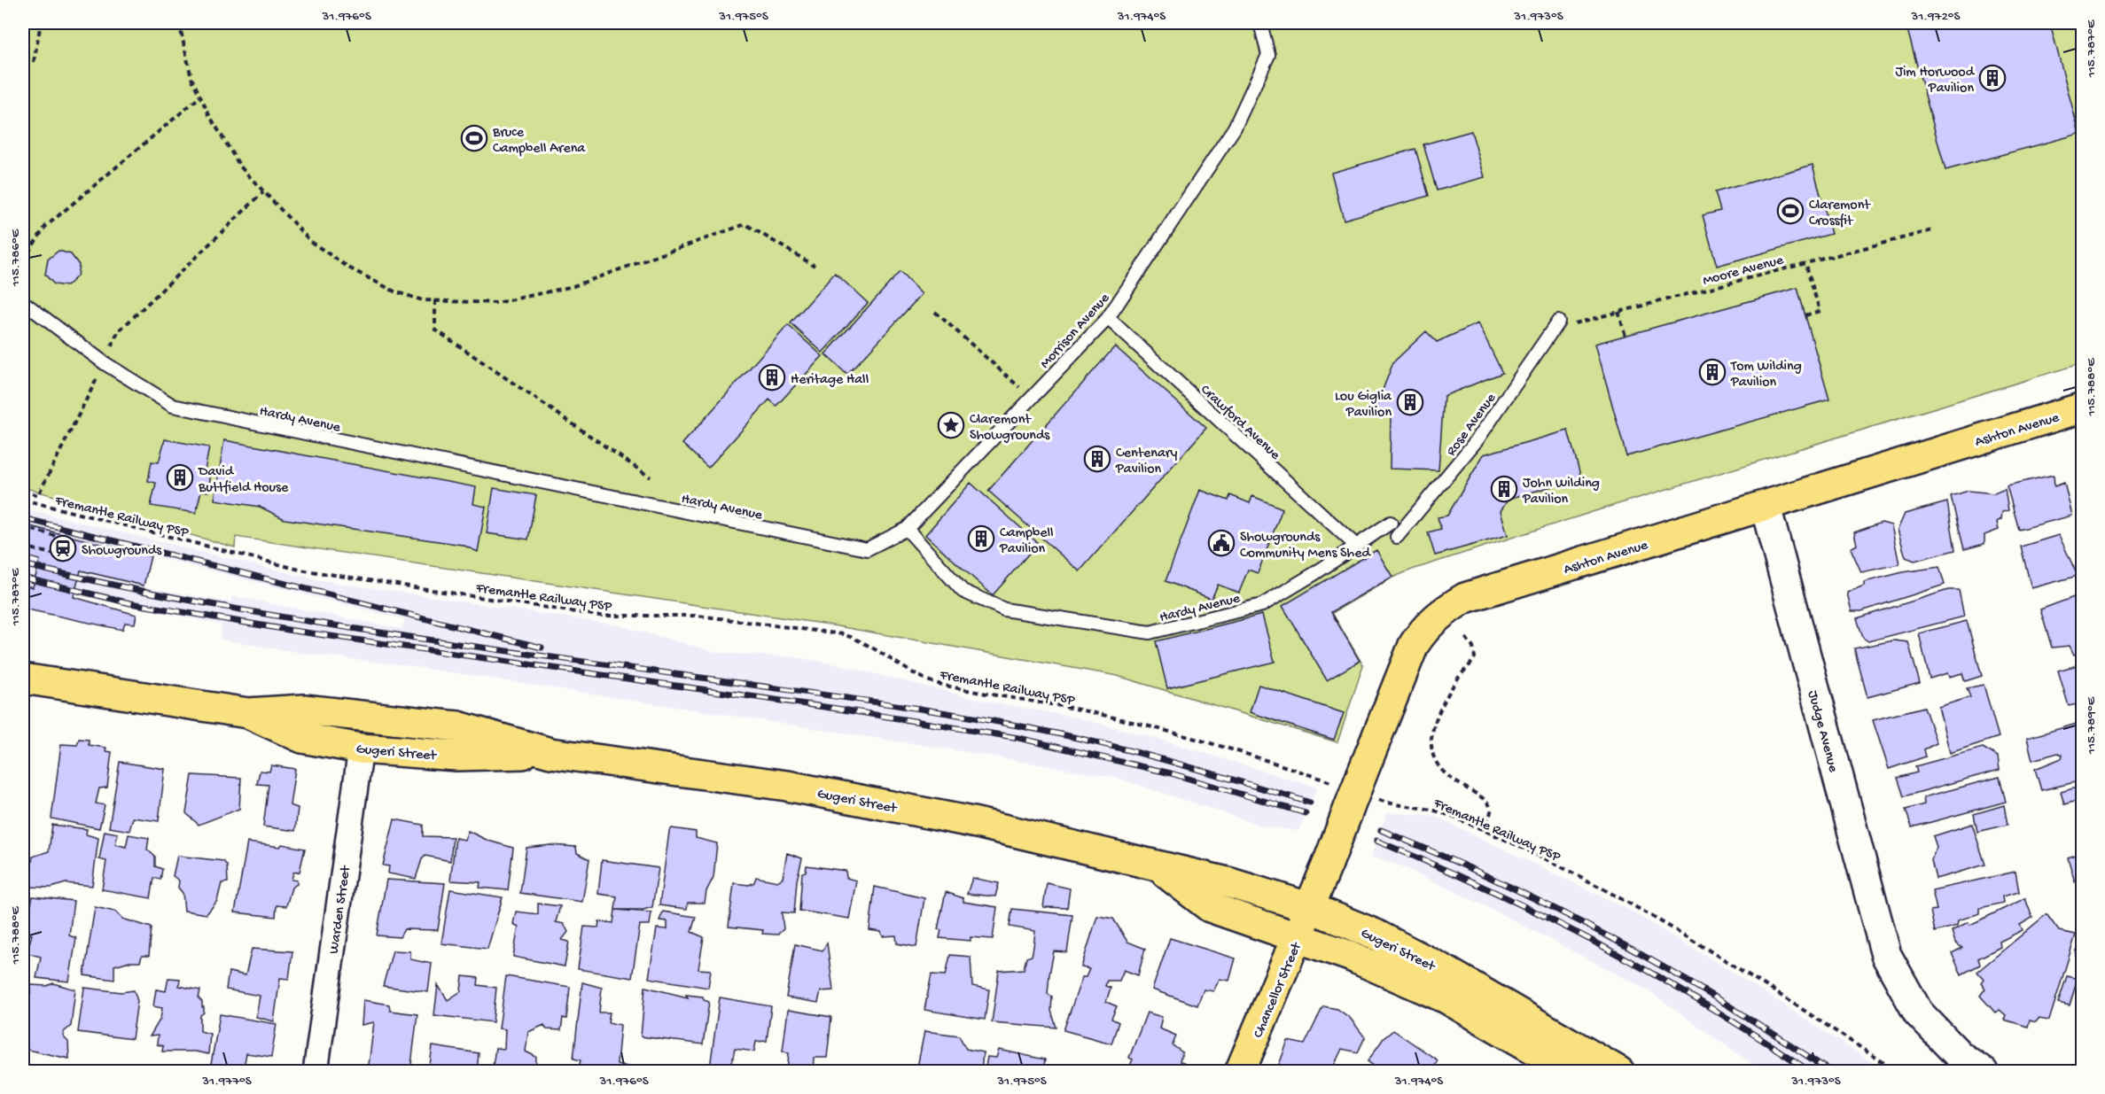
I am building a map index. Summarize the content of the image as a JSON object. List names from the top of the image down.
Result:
{
  "streets": {
    "main road": ["Ashton Avenue", "Gugeri Street", "Chancellor Street"],
    "street": ["Judge Avenue", "Warden Street"],
    "lane": [
      "Morrison Avenue",
      "Hardy Avenue",
      "Crawford Avenue",
      "Rose Avenue"
    ],
    "path": ["Moore Avenue", "Fremantle Railway PSP"]
  },
  "crossings": [
    ["Moore Avenue", "Rose Avenue"],
    ["Morrison Avenue", "Hardy Avenue"],
    ["Morrison Avenue", "Crawford Avenue"],
    ["Hardy Avenue", "Crawford Avenue"],
    ["Ashton Avenue", "Fremantle Railway PSP"],
    ["Ashton Avenue", "Judge Avenue"],
    ["Ashton Avenue", "Gugeri Street"],
    ["Ashton Avenue", "Chancellor Street"],
    ["Gugeri Street", "Warden Street"],
    ["Gugeri Street", "Chancellor Street"]
  ],
  "places": {
    "building": [
      "Jim Horwood Pavilion",
      "Tom Wilding Pavilion",
      "Heritage Hall",
      "Lou Giglia Pavilion",
      "Centenary Pavilion",
      "David Buttfield House",
      "John Wilding Pavilion",
      "Campbell Pavilion"
    ],
    "sports": ["Bruce Campbell Arena", "Claremont Crossfit"],
    "place": ["Claremont Showgrounds"],
    "public building": ["Showgrounds Community Mens Shed"],
    "station": ["Showgrounds"]
  },
  "coordinates": [
    "31.976°S",
    "31.975°S",
    "31.974°S",
    "31.973°S",
    "31.972°S",
    "115.787°E",
    "115.786°E",
    "115.788°E",
    "115.789°E",
    "31.977°S"
  ]
}
